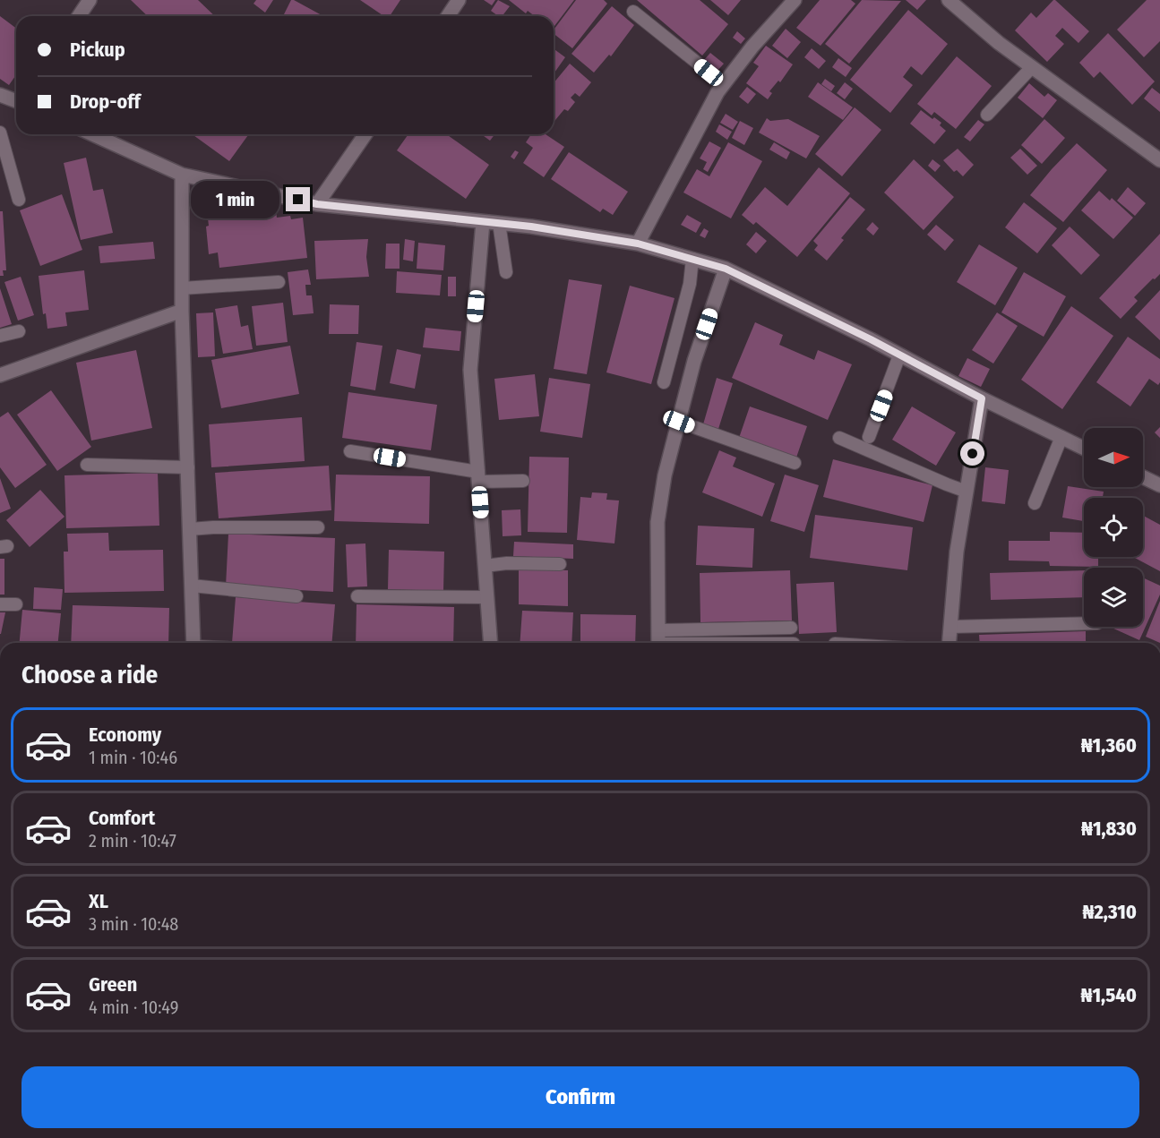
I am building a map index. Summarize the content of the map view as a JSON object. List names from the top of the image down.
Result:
{
  "north": "right",
  "page": {
    "banner": ["Pickup", "Drop-off"],
    "bubble": "1 min",
    "heading": "Choose a ride",
    "list": [
      {
        "name": "Economy",
        "note": "1 min · 10:46",
        "value": "₦1,360"
      },
      {
        "name": "Comfort",
        "note": "2 min · 10:47",
        "value": "₦1,830"
      },
      {
        "name": "XL",
        "note": "3 min · 10:48",
        "value": "₦2,310"
      },
      {
        "name": "Green",
        "note": "4 min · 10:49",
        "value": "₦1,540"
      }
    ],
    "buttons": "Confirm"
  }
}
